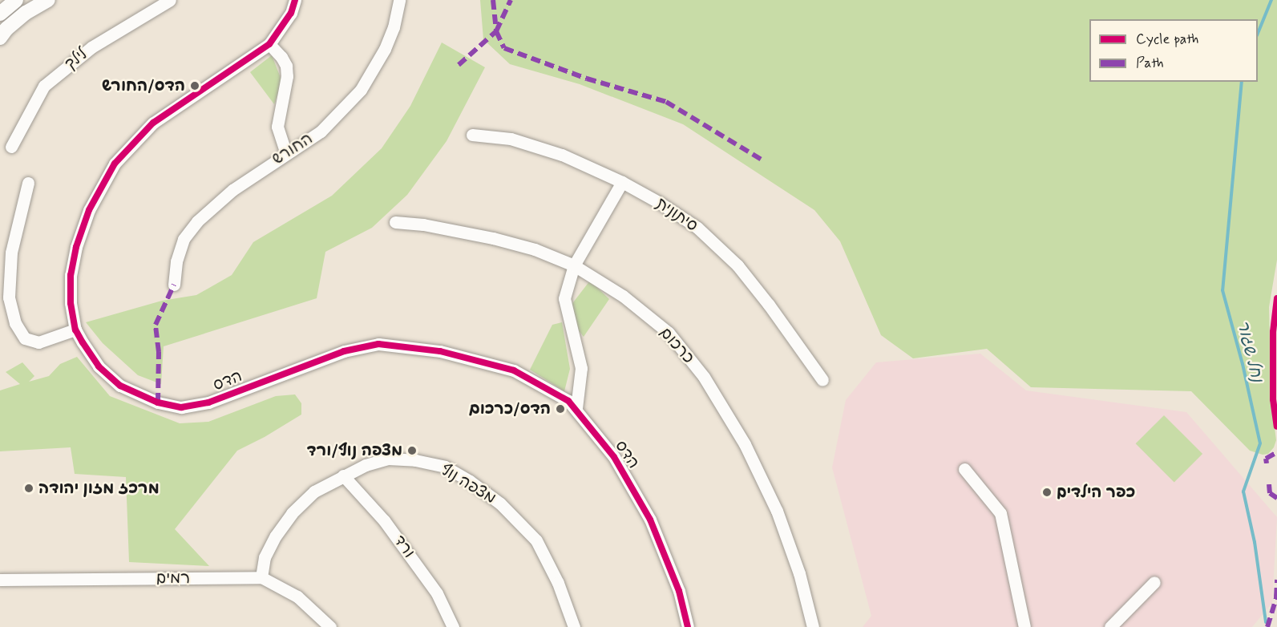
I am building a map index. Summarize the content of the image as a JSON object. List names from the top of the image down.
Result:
{
  "streets": {
    "street": [
      "לילך",
      "החורש",
      "סיתונית",
      "כרכום",
      "הדס",
      "מצפה נוף",
      "ורד",
      "רמים"
    ]
  },
  "crossings": [
    ["מצפה נוף", "ורד"],
    ["מצפה נוף", "רמים"]
  ],
  "water": ["נחל שגור"],
  "places": [
    "הדס/החורש",
    "הדס/כרכום",
    "מצפה נוף/ורד",
    "מרכז מזון יהודה",
    "כפר הילדים"
  ],
  "legend": ["Cycle path", "Path"]
}
